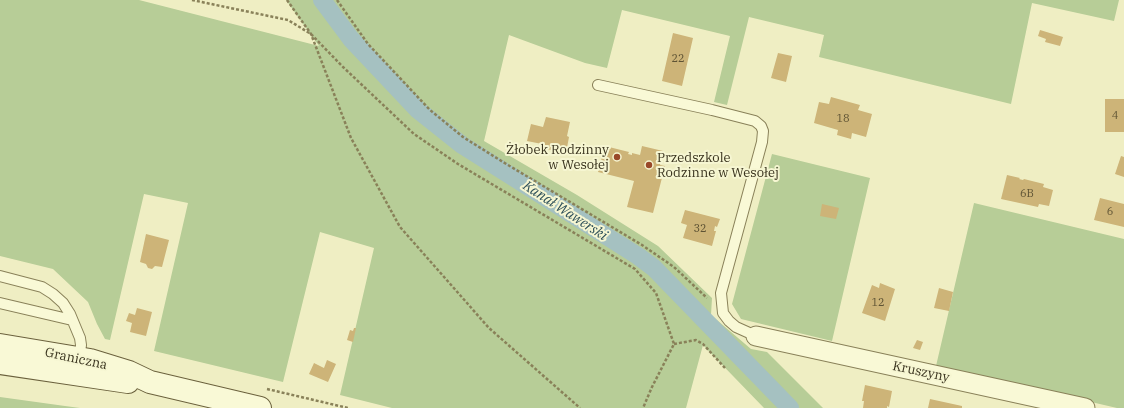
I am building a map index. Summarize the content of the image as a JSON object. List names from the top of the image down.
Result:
{
  "streets": {
    "street": ["Graniczna", "Kruszyny"]
  },
  "water": ["Kanał Wawerski"],
  "places": ["Żłobek Rodzinny w Wesołej", "Przedszkole Rodzinne w Wesołej"],
  "house_numbers": [
    "22",
    "4",
    "18",
    "6B",
    "6",
    "32",
    "12"
  ]
}
